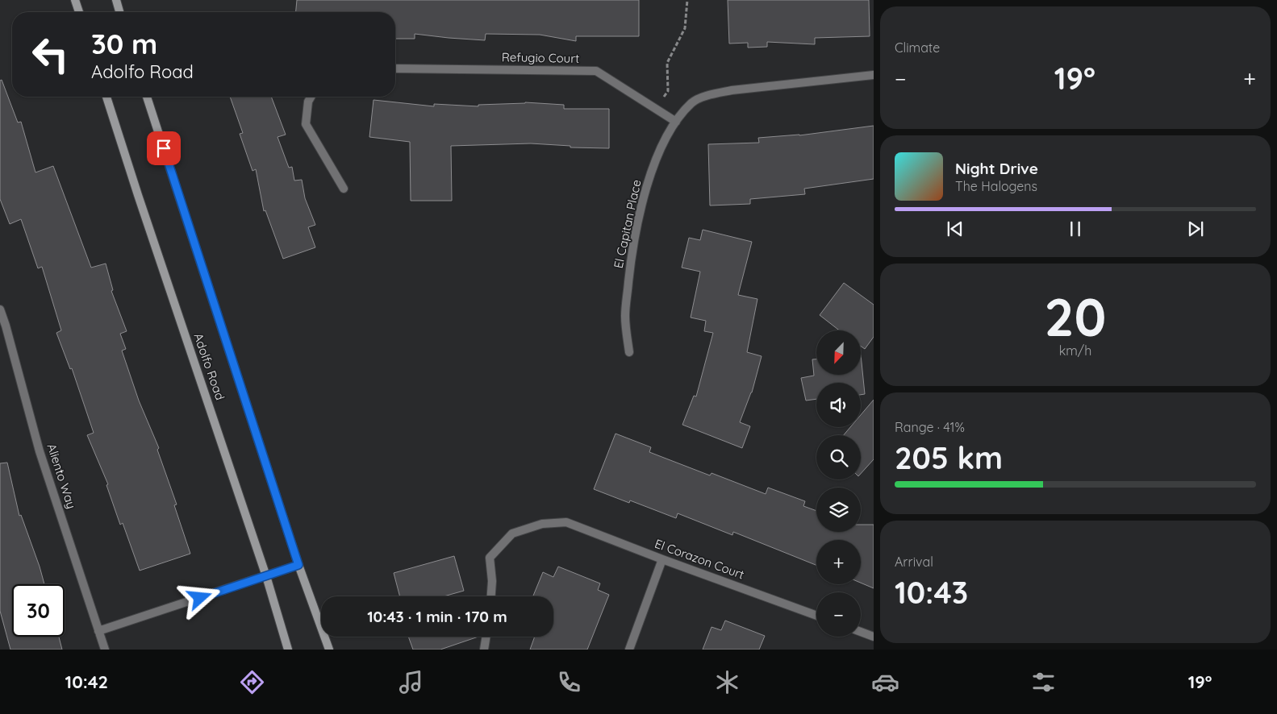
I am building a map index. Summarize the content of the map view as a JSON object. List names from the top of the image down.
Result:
{
  "streets": {
    "main road": ["Adolfo Road"],
    "street": [
      "Refugio Court",
      "El Capitan Place",
      "Aliento Way",
      "El Corazon Court"
    ]
  },
  "crossings": [
    ["Refugio Court", "El Capitan Place"]
  ],
  "north": "bottom left",
  "page": {
    "tile": [
      "Climate",
      ["20", "km/h"],
      ["Range · 41%", "205 km"],
      ["Arrival", "10:43"]
    ],
    "turn": ["30 m", "Adolfo Road"],
    "heat": ["−", "19°", "+"],
    "song": ["Night Drive", "The Halogens"],
    "map_buttons": ["+", "−"],
    "limit": "30",
    "trip": "10:43 · 1 min · 170 m",
    "tabs": ["10:42", "19°"]
  }
}
